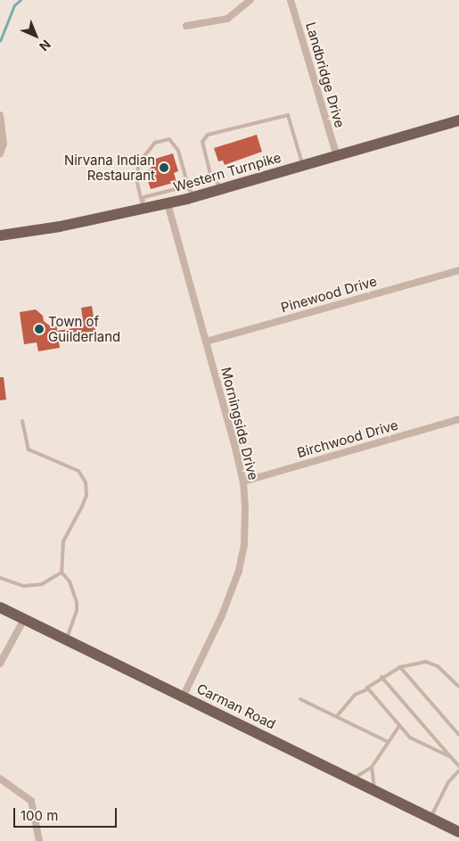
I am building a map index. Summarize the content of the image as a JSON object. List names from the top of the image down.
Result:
{
  "streets": {
    "main road": ["Western Turnpike", "Carman Road"],
    "street": [
      "Landbridge Drive",
      "Pinewood Drive",
      "Morningside Drive",
      "Birchwood Drive"
    ]
  },
  "crossings": [
    ["Landbridge Drive", "Western Turnpike"],
    ["Western Turnpike", "Morningside Drive"],
    ["Pinewood Drive", "Morningside Drive"],
    ["Morningside Drive", "Birchwood Drive"],
    ["Morningside Drive", "Carman Road"]
  ],
  "places": ["Nirvana Indian Restaurant", "Town of Guilderland"],
  "scale_bar": "100 m",
  "north": "bottom right"
}
